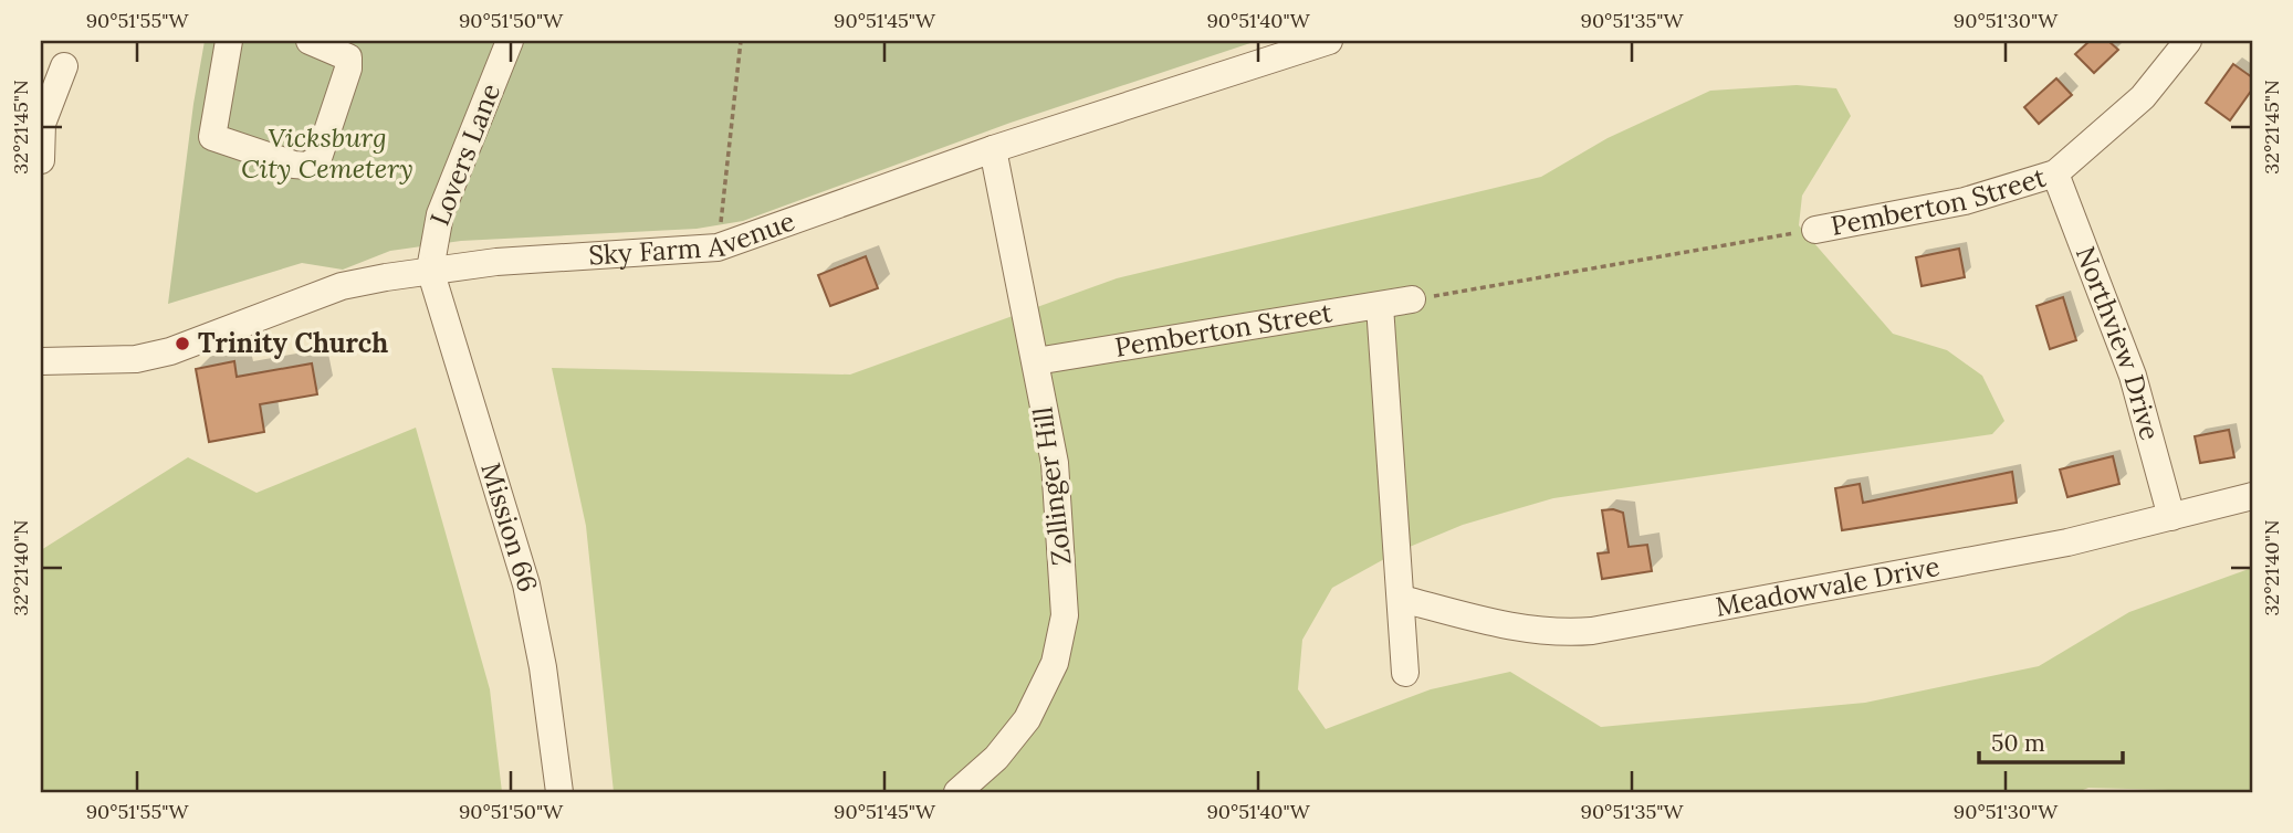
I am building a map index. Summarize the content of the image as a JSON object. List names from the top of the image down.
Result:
{
  "streets": {
    "street": [
      "Lovers Lane",
      "Pemberton Street",
      "Sky Farm Avenue",
      "Northview Drive",
      "Zollinger Hill",
      "Mission 66",
      "Meadowvale Drive"
    ]
  },
  "crossings": [
    ["Lovers Lane", "Sky Farm Avenue"],
    ["Lovers Lane", "Mission 66"],
    ["Pemberton Street", "Northview Drive"],
    ["Pemberton Street", "Zollinger Hill"],
    ["Sky Farm Avenue", "Zollinger Hill"],
    ["Sky Farm Avenue", "Mission 66"],
    ["Northview Drive", "Meadowvale Drive"]
  ],
  "parks": ["Vicksburg City Cemetery"],
  "places": ["Trinity Church"],
  "scale_bar": "50 m",
  "coordinates": [
    "90°51'55\"W",
    "90°51'50\"W",
    "90°51'45\"W",
    "90°51'40\"W",
    "90°51'35\"W",
    "90°51'30\"W",
    "32°21'45\"N",
    "32°21'40\"N"
  ]
}
